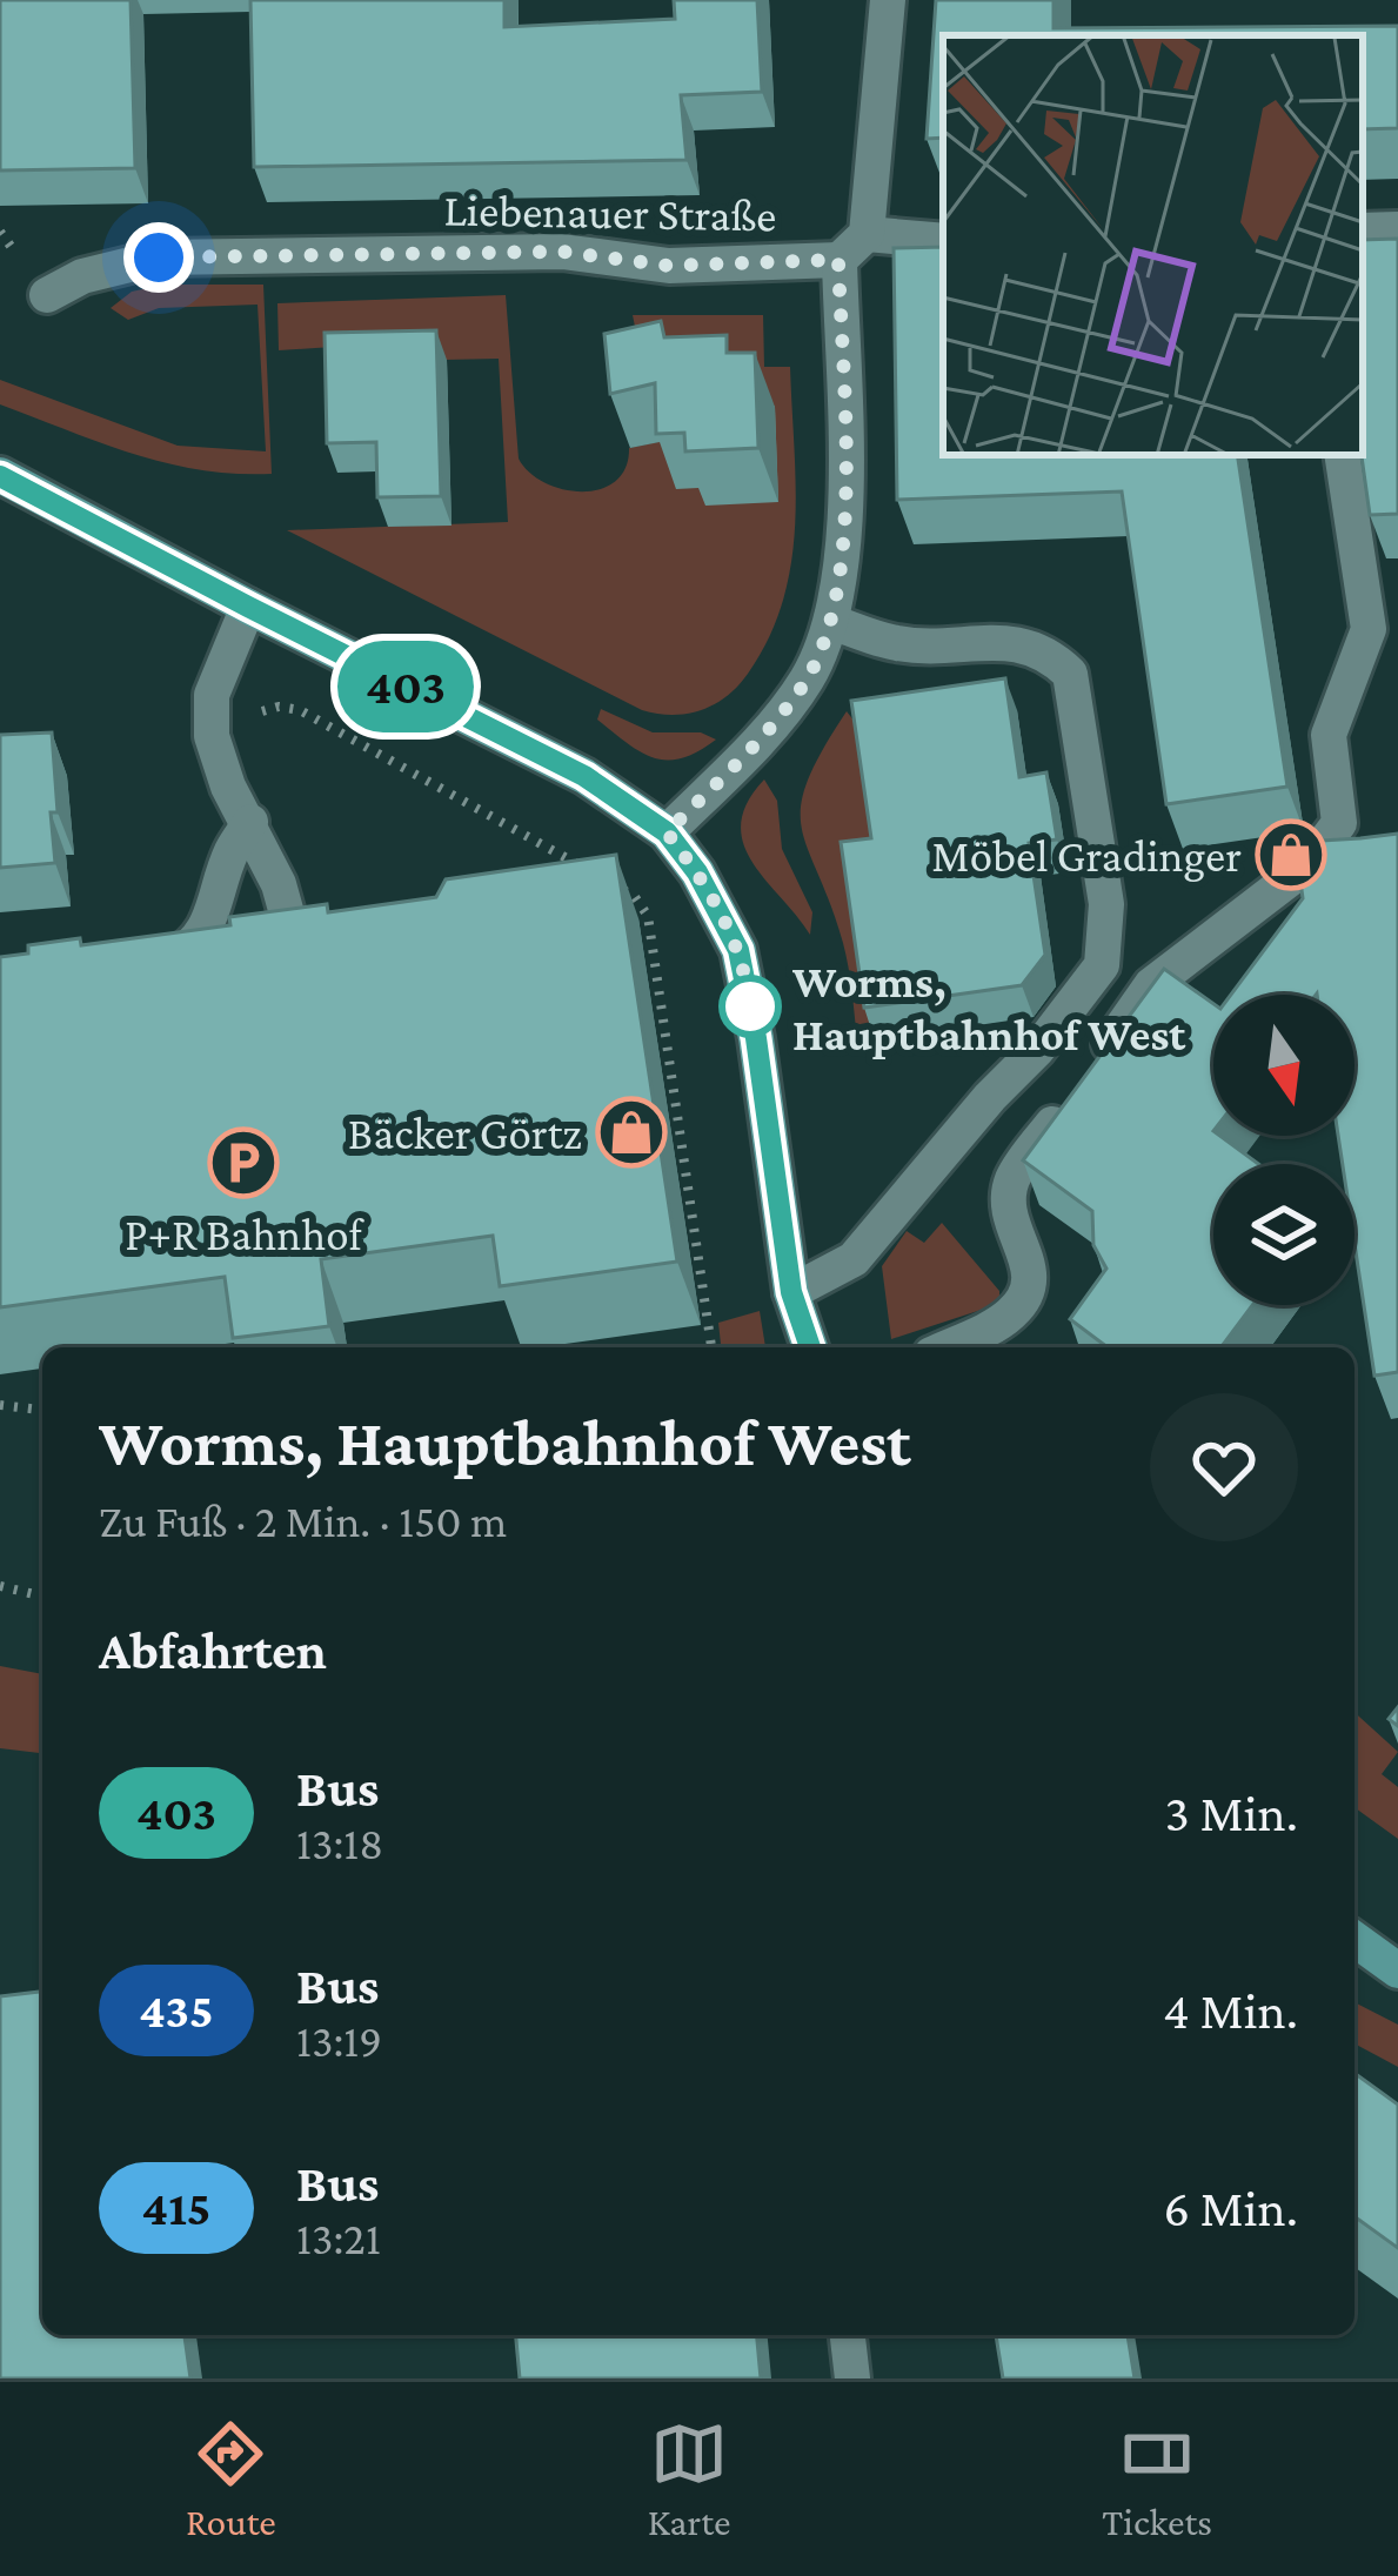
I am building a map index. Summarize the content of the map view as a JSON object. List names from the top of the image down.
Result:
{
  "streets": {
    "street": ["Liebenauer Straße"]
  },
  "places": {
    "shop": ["Möbel Gradinger", "Bäcker Görtz"],
    "other": ["Worms, Hauptbahnhof West"],
    "parking": ["P+R Bahnhof"]
  },
  "lines": ["bus line 403"],
  "north": "bottom",
  "page": {
    "on_map": "403",
    "heading": [
      ["Worms, Hauptbahnhof West", "Zu Fuß · 2 Min. · 150 m"],
      "Abfahrten"
    ],
    "list": [
      {
        "mark": "403",
        "name": "Bus",
        "note": "13:18",
        "value": "3 Min."
      },
      {
        "mark": "435",
        "name": "Bus",
        "note": "13:19",
        "value": "4 Min."
      },
      {
        "mark": "415",
        "name": "Bus",
        "note": "13:21",
        "value": "6 Min."
      }
    ],
    "tabs": ["Route", "Karte", "Tickets"]
  }
}
